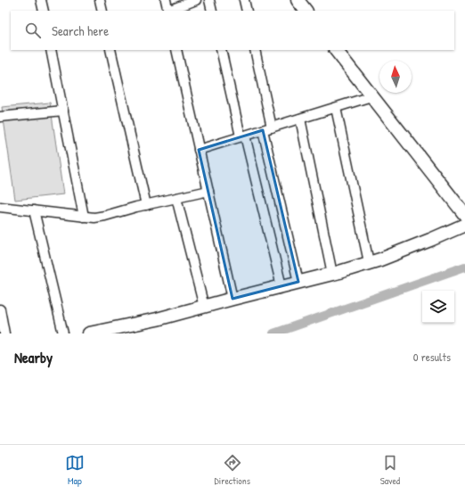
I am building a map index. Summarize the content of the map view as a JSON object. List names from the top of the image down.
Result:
{
  "north": "top",
  "page": {
    "search": "Search here",
    "heading": ["Nearby", "0 results"],
    "nav": ["Map", "Directions", "Saved"]
  }
}
